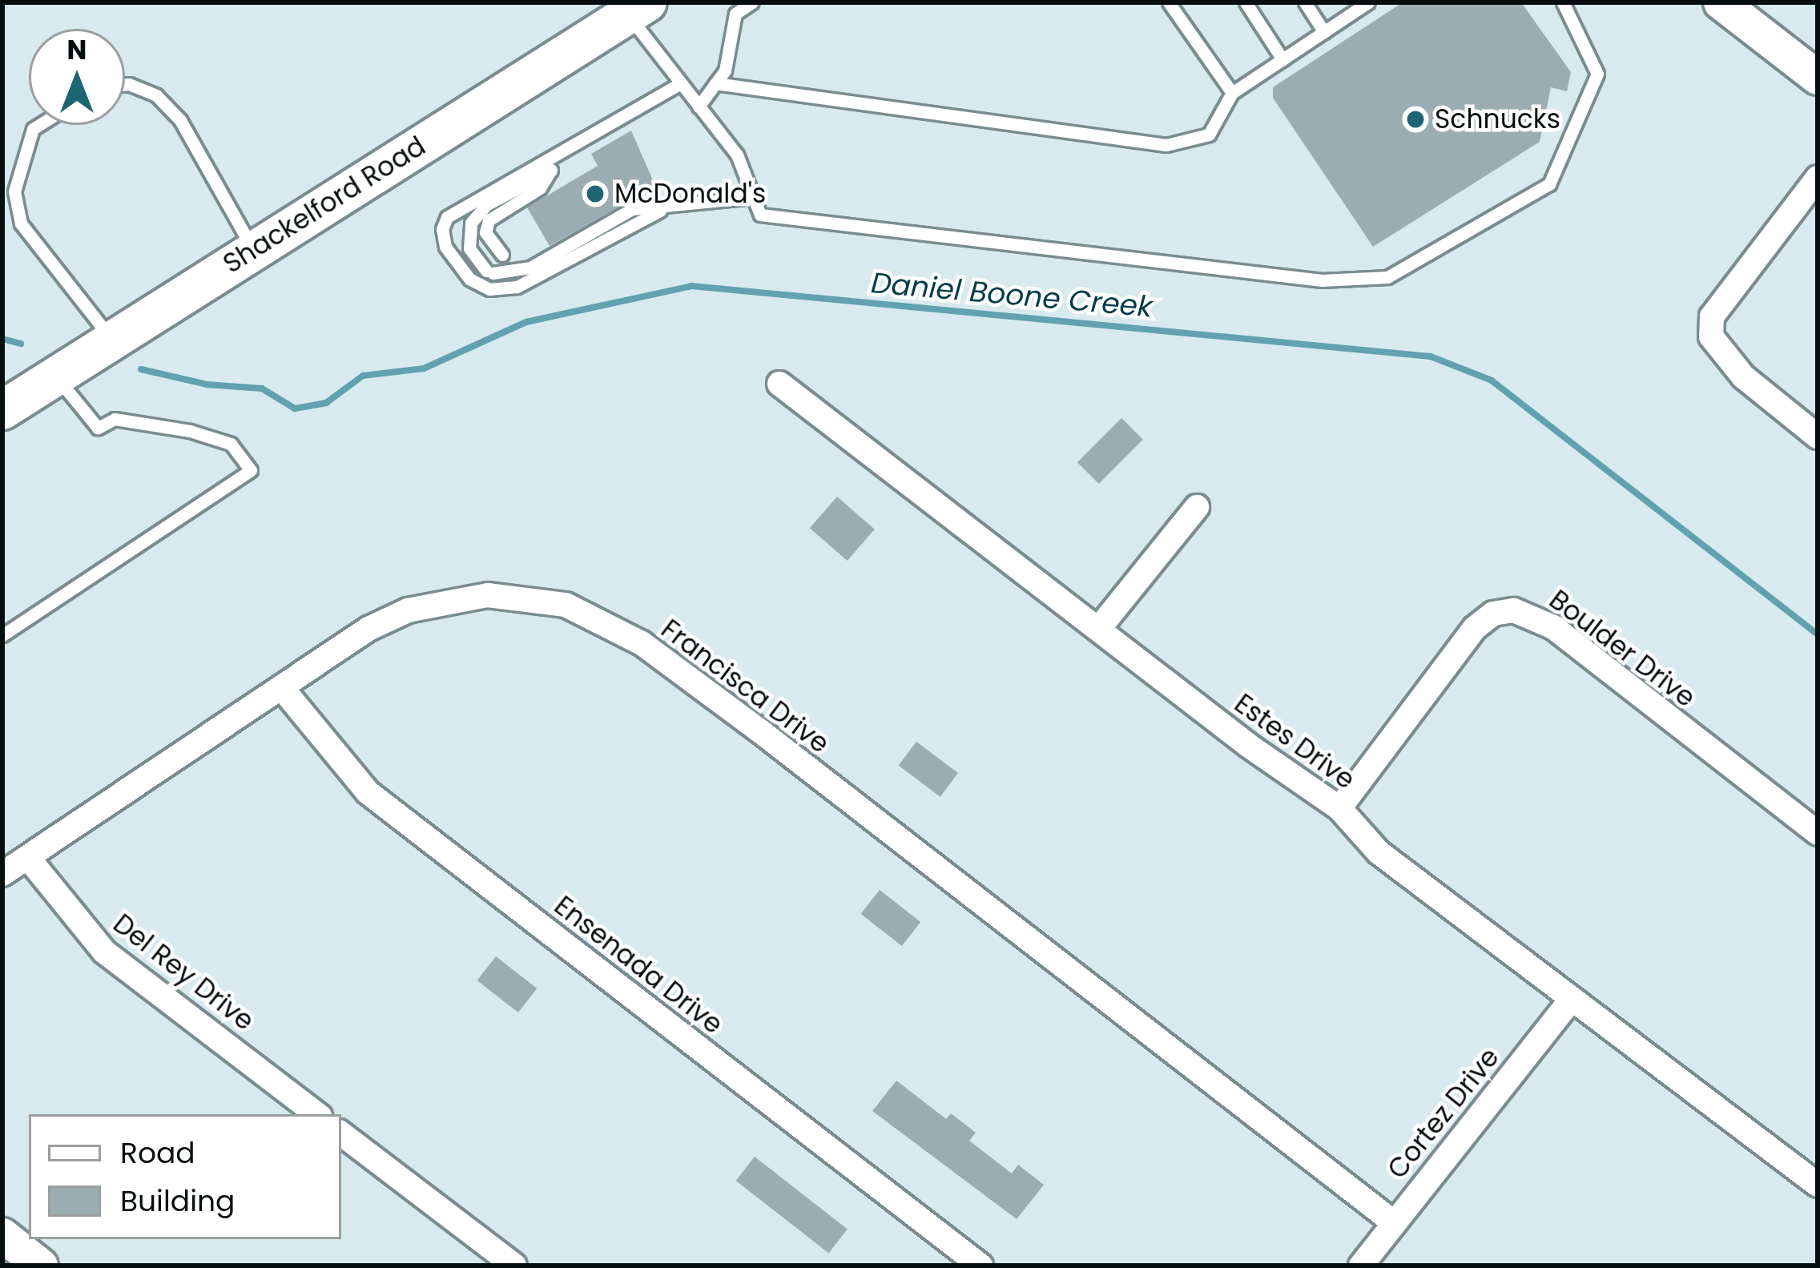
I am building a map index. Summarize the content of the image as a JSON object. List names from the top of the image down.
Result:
{
  "streets": {
    "main road": ["Shackelford Road"],
    "street": [
      "Boulder Drive",
      "Francisca Drive",
      "Estes Drive",
      "Ensenada Drive",
      "Del Rey Drive",
      "Cortez Drive"
    ]
  },
  "crossings": [
    ["Boulder Drive", "Estes Drive"],
    ["Francisca Drive", "Ensenada Drive"],
    ["Francisca Drive", "Del Rey Drive"],
    ["Francisca Drive", "Cortez Drive"],
    ["Estes Drive", "Cortez Drive"]
  ],
  "water": ["Daniel Boone Creek"],
  "places": ["Schnucks", "McDonald's"],
  "legend": ["Road", "Building"],
  "north": "top"
}
